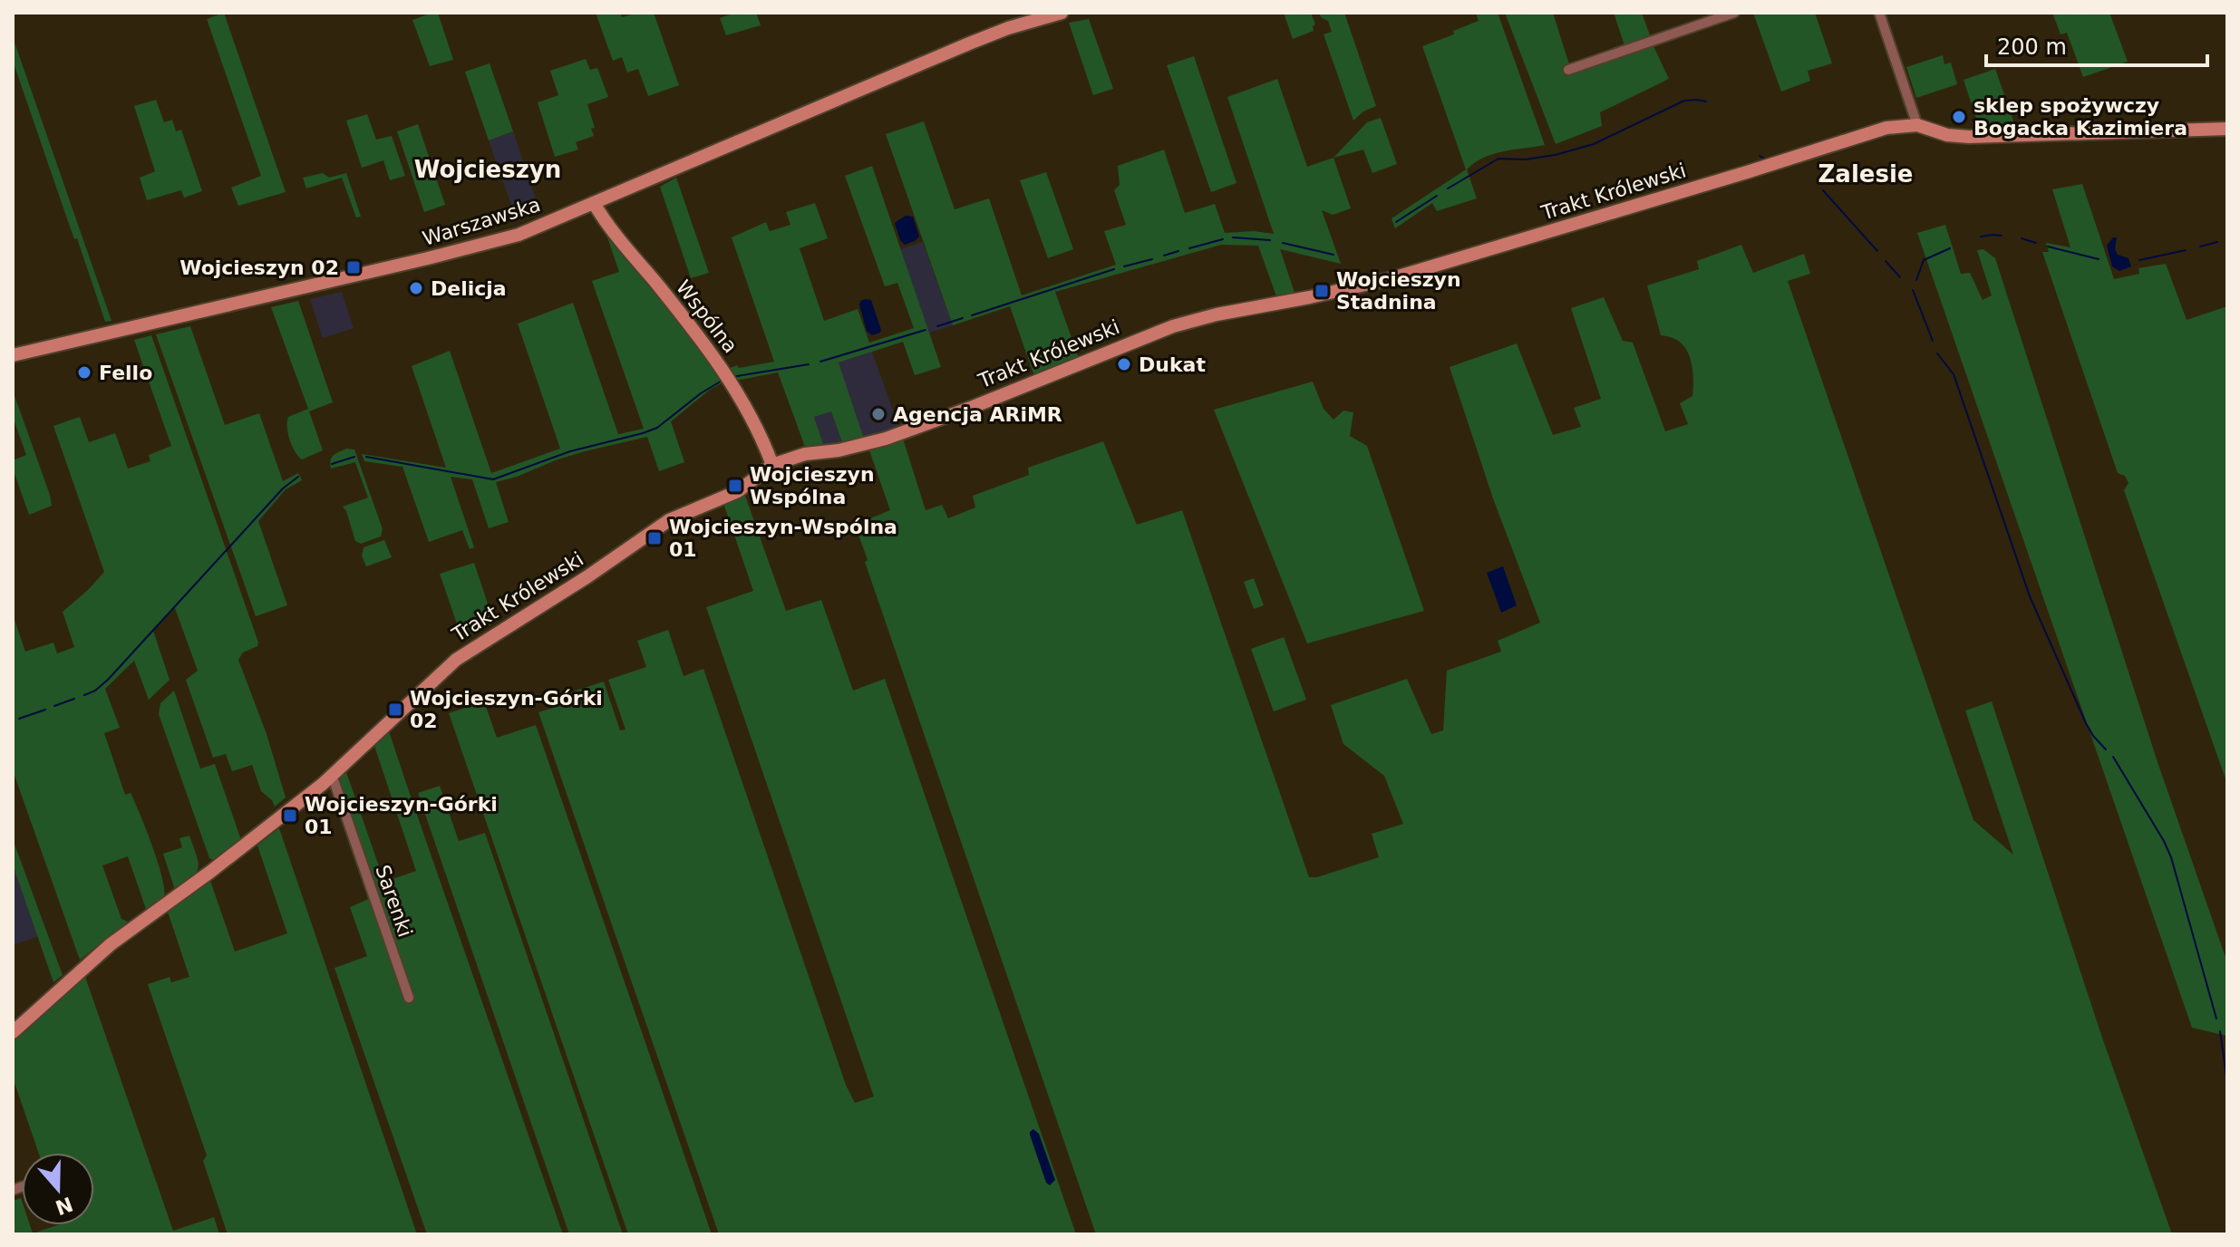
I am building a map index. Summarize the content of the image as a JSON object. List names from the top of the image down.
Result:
{
  "streets": {
    "street": [
      "Trakt Królewski",
      "Warszawska",
      "Wspólna",
      "Sarenki"
    ]
  },
  "crossings": [
    ["Trakt Królewski", "Wspólna"],
    ["Trakt Królewski", "Sarenki"],
    ["Warszawska", "Wspólna"]
  ],
  "districts": ["Wojcieszyn", "Zalesie"],
  "places": {
    "other": [
      "sklep spożywczy Bogacka Kazimiera",
      "Delicja",
      "Dukat",
      "Fello",
      "Agencja ARiMR"
    ],
    "transit": [
      "Wojcieszyn 02",
      "Wojcieszyn Stadnina",
      "Wojcieszyn Wspólna",
      "Wojcieszyn-Wspólna 01",
      "Wojcieszyn-Górki 02",
      "Wojcieszyn-Górki 01"
    ]
  },
  "scale_bar": "200 m",
  "north": "bottom"
}
